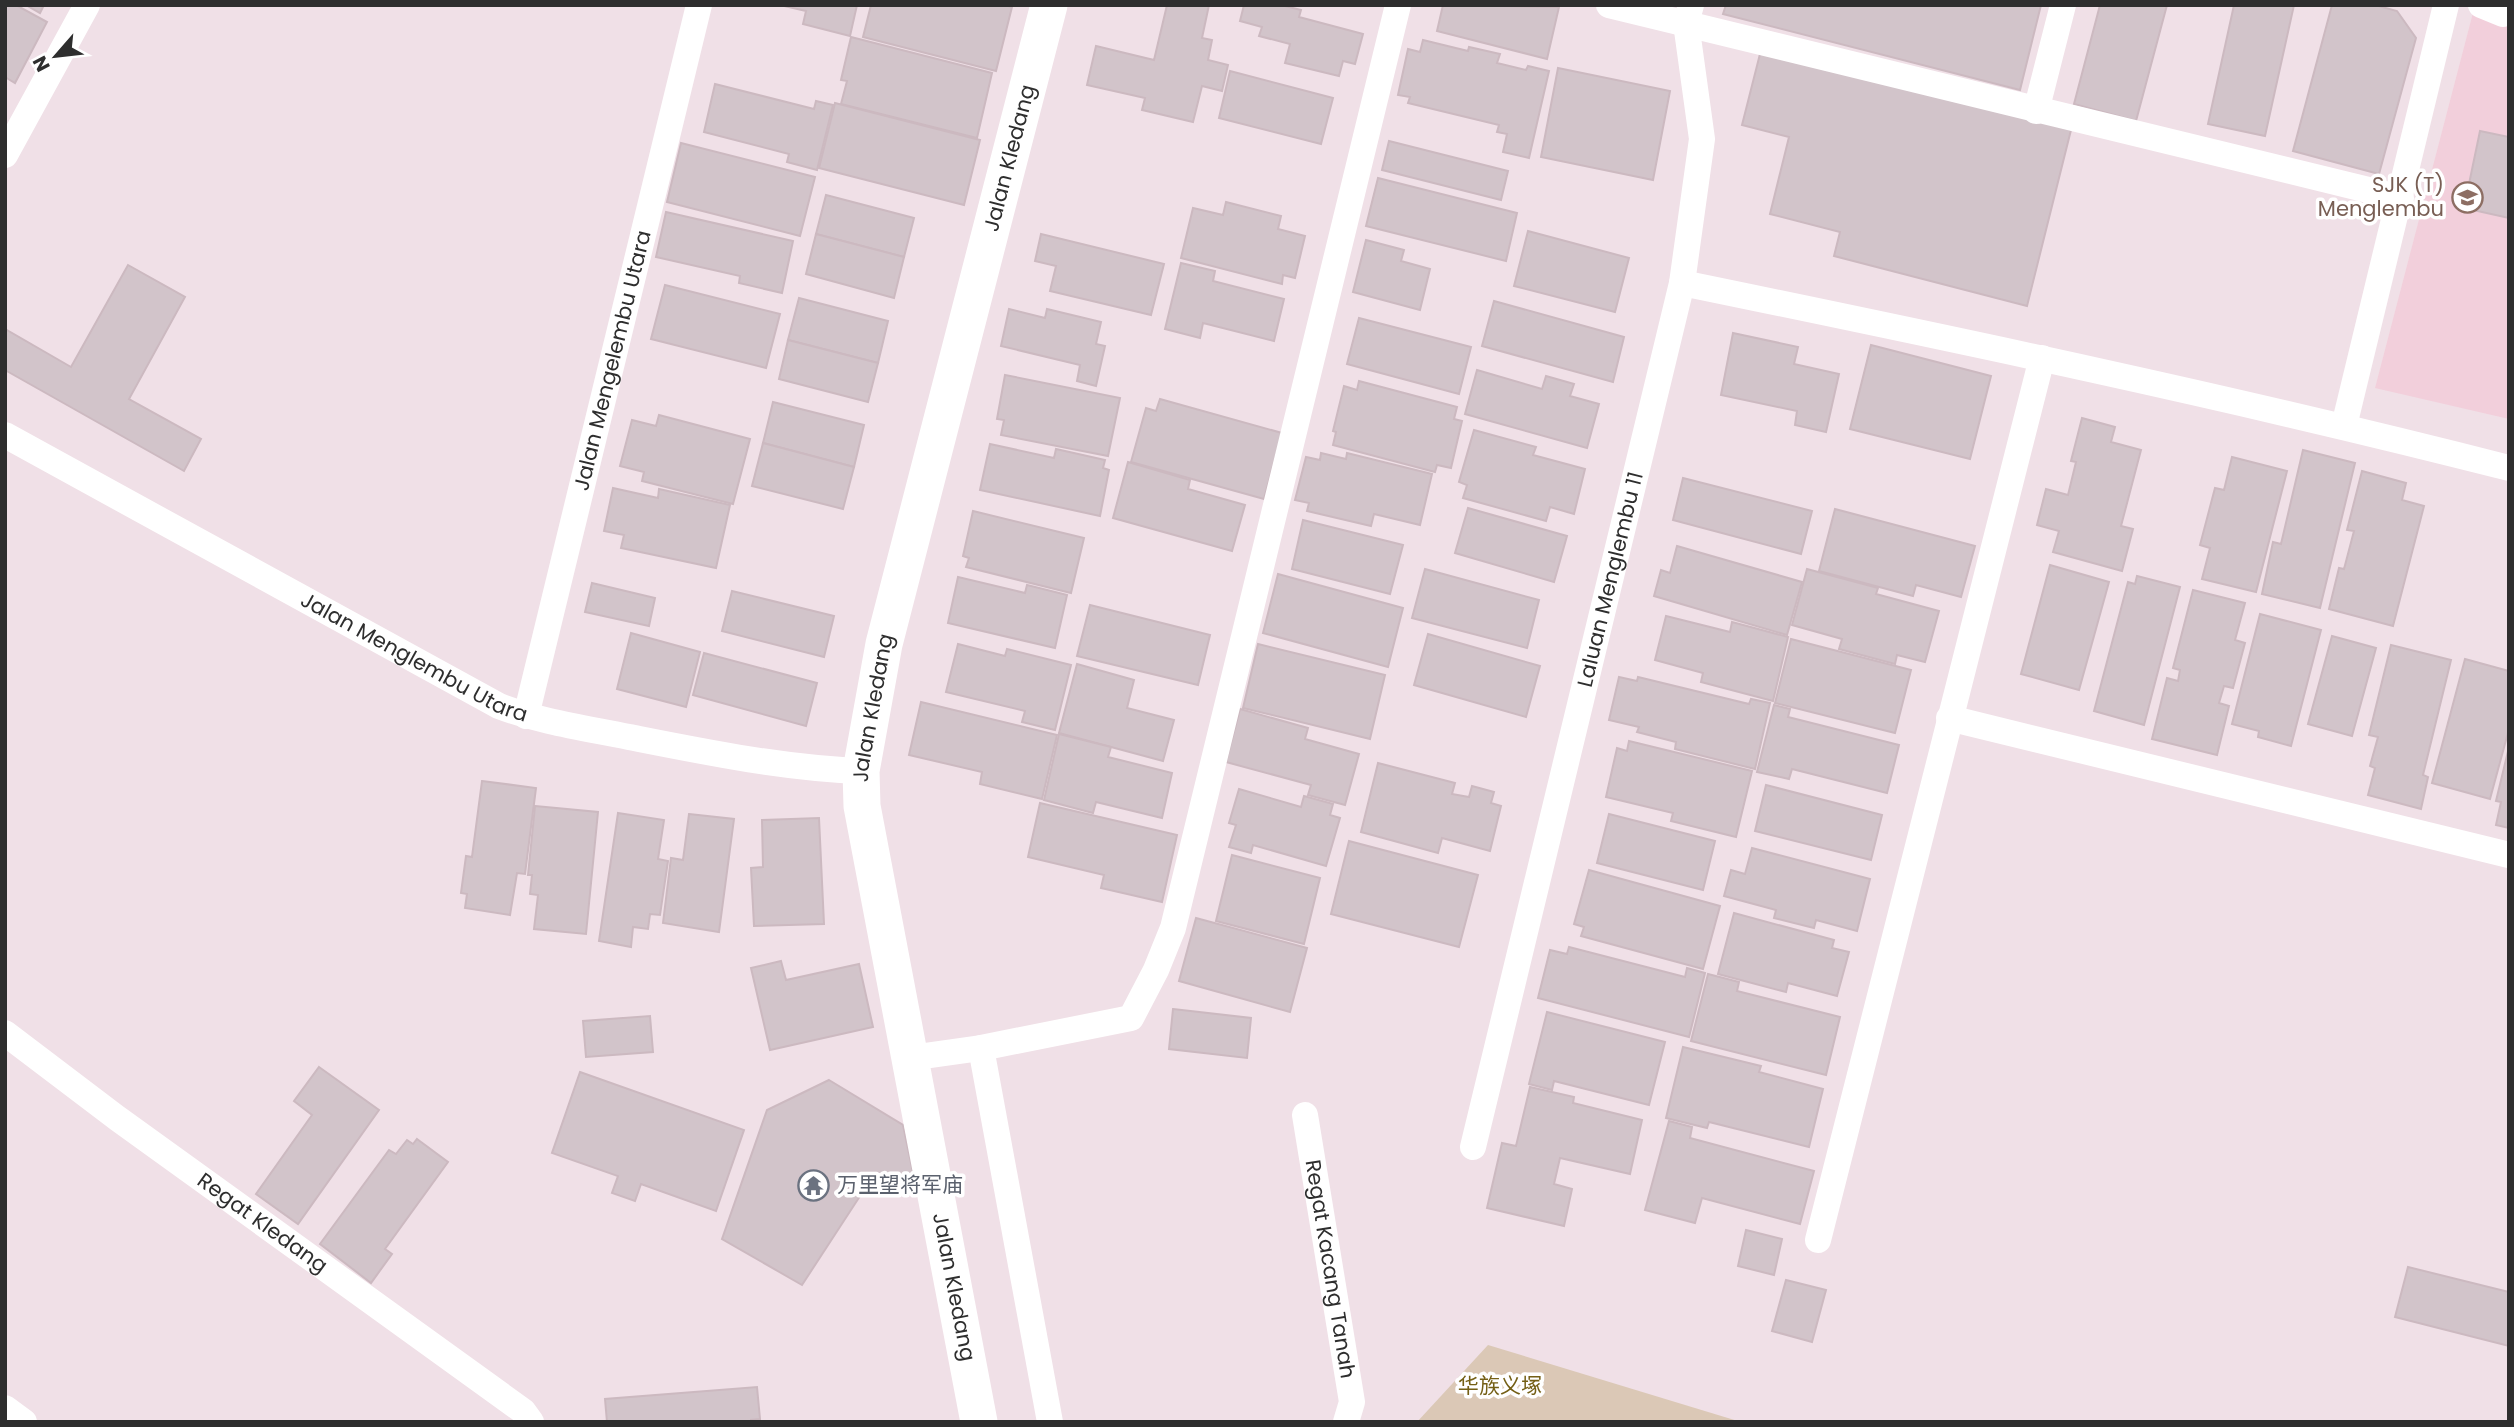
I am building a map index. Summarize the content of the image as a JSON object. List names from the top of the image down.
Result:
{
  "streets": {
    "main road": ["Jalan Kledang"],
    "street": [
      "Jalan Mengelembu Utara",
      "Laluan Menglembu 11",
      "Jalan Menglembu Utara",
      "Regat Kledang",
      "Regat Kacang Tanah"
    ]
  },
  "crossings": [
    ["Jalan Kledang", "Jalan Menglembu Utara"],
    ["Jalan Mengelembu Utara", "Jalan Menglembu Utara"]
  ],
  "parks": ["华族义塚"],
  "places": {
    "school or university": ["SJK (T) Menglembu"],
    "temple": ["万里望将军庙"]
  },
  "north": "bottom left"
}
